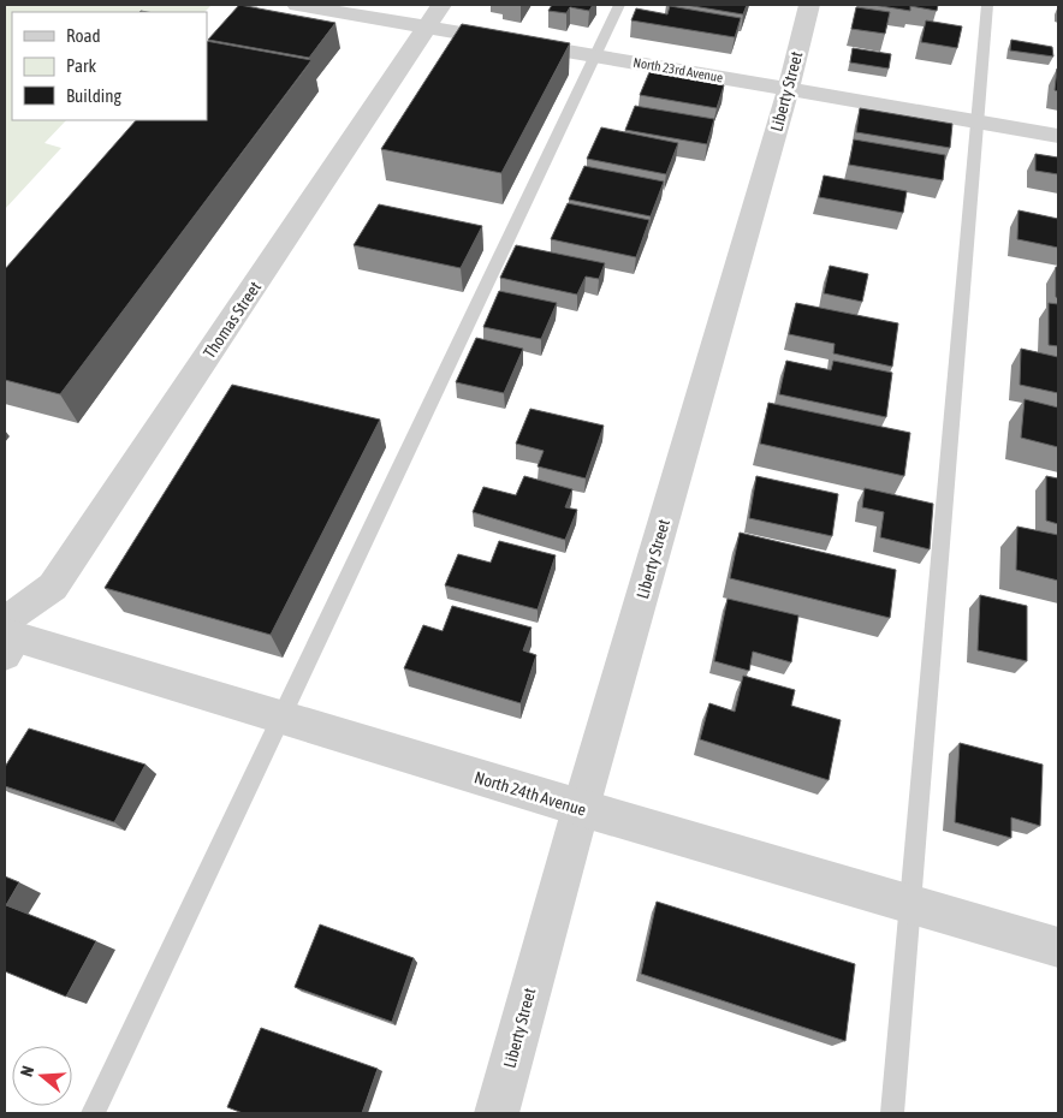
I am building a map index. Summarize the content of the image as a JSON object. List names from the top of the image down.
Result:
{
  "streets": {
    "street": [
      "North 23rd Avenue",
      "Liberty Street",
      "Thomas Street",
      "North 24th Avenue"
    ]
  },
  "crossings": [
    ["North 23rd Avenue", "Liberty Street"],
    ["North 23rd Avenue", "Thomas Street"],
    ["Liberty Street", "North 24th Avenue"],
    ["Thomas Street", "North 24th Avenue"]
  ],
  "legend": ["Road", "Park", "Building"],
  "north": "left"
}
